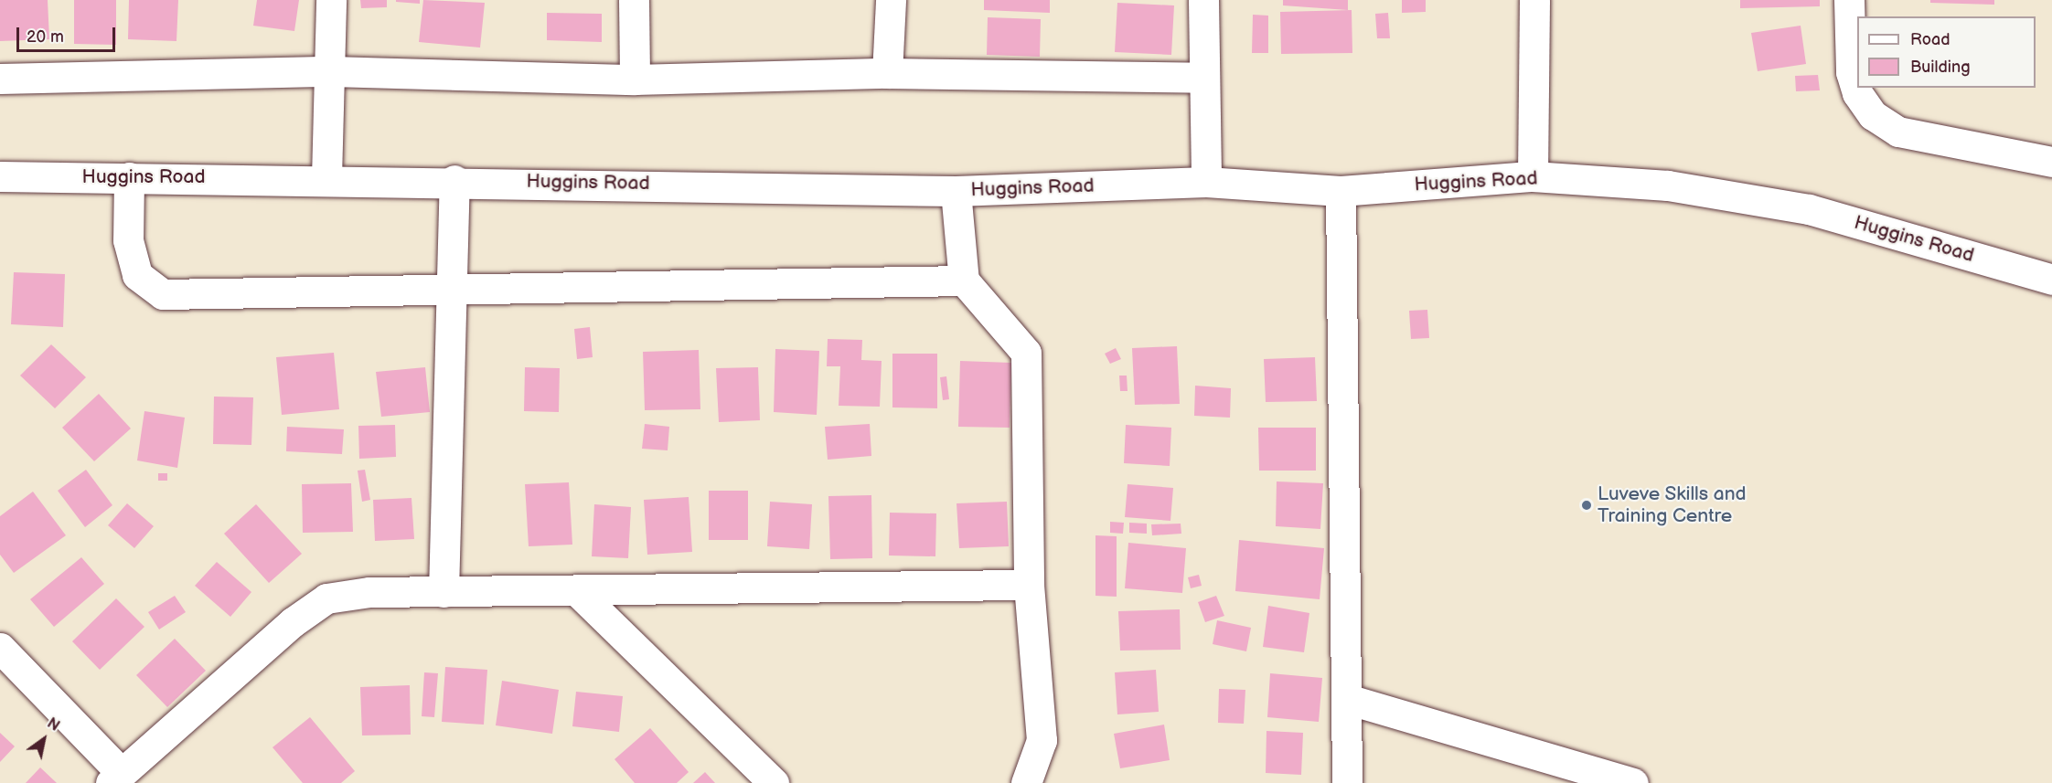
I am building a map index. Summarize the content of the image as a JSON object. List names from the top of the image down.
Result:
{
  "streets": {
    "street": ["Huggins Road"]
  },
  "places": ["Luveve Skills and Training Centre"],
  "legend": ["Road", "Building"],
  "scale_bar": "20 m",
  "north": "top right"
}
